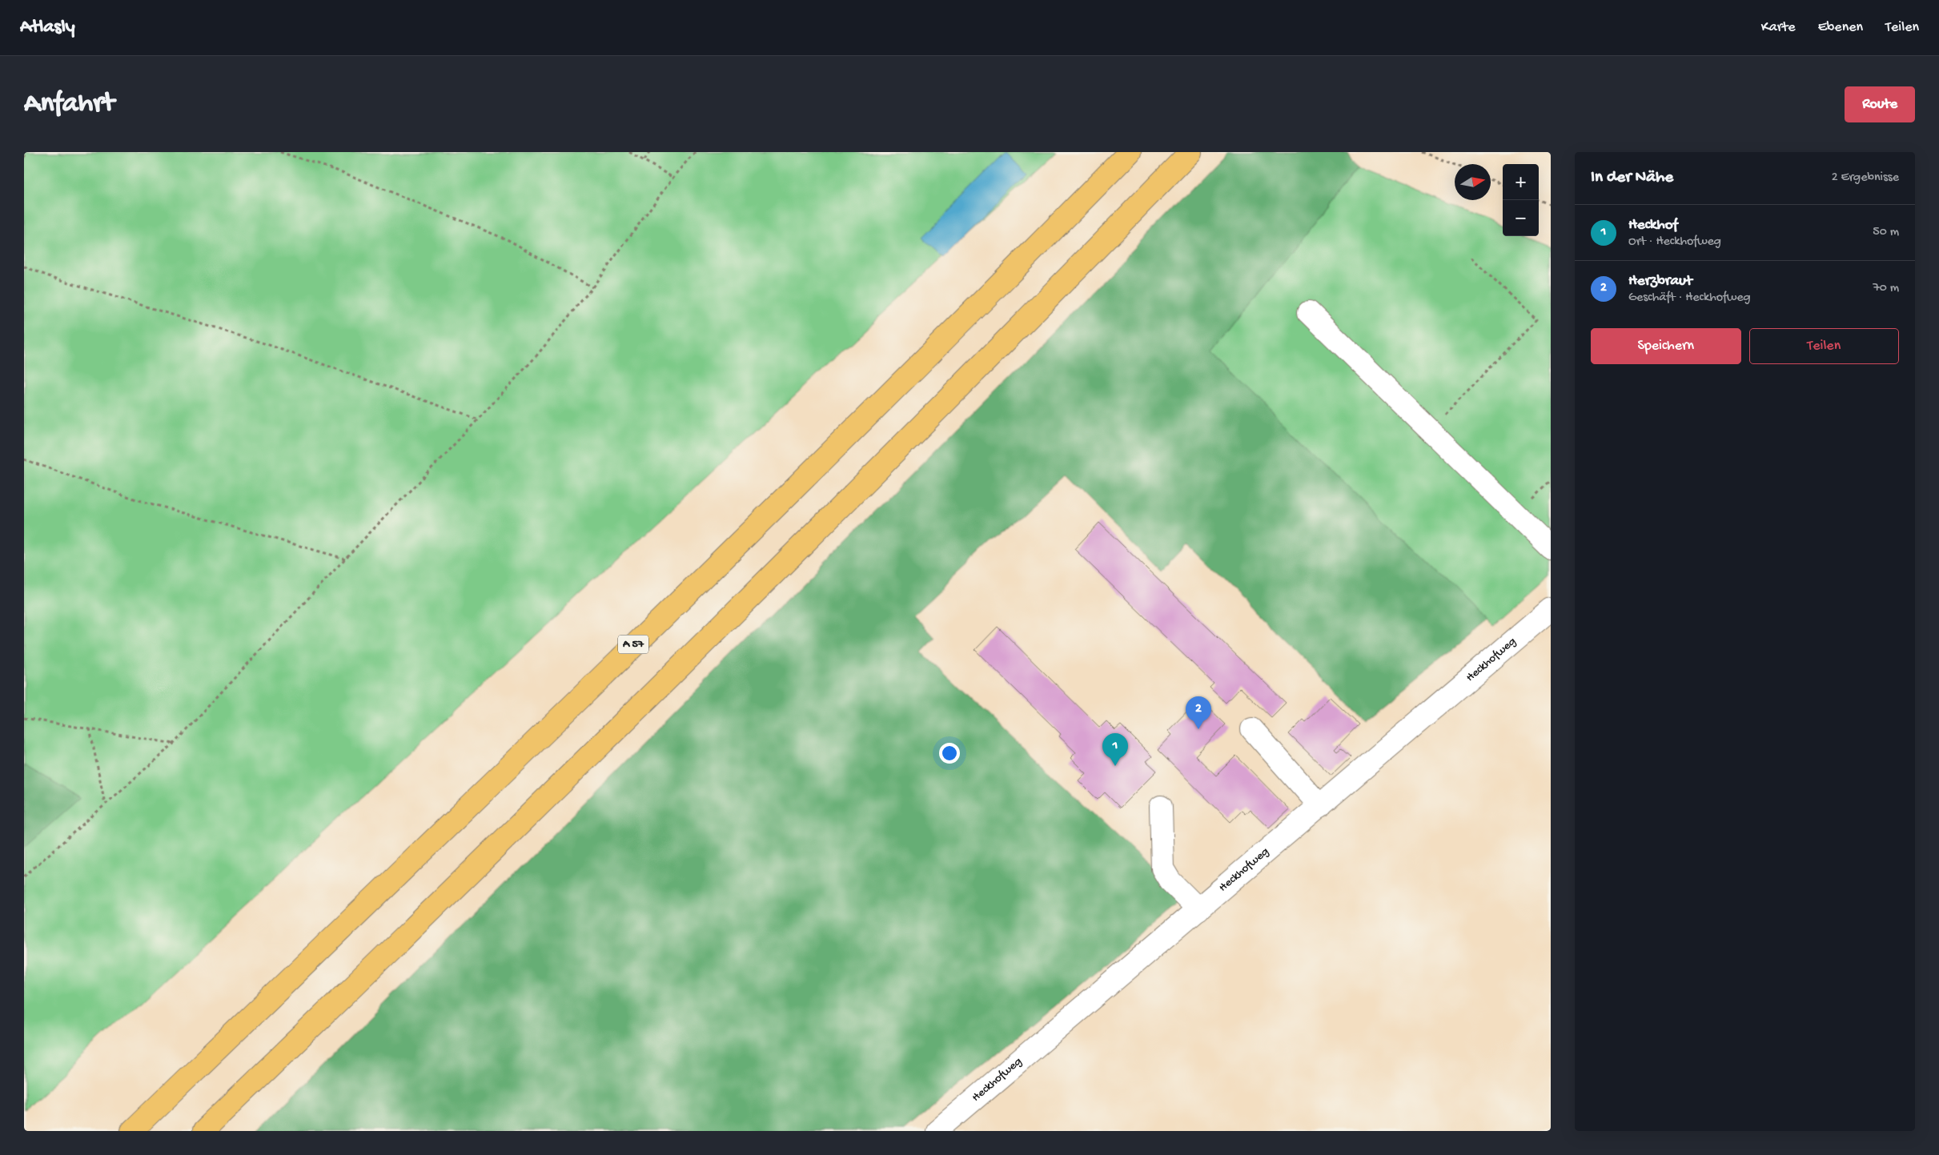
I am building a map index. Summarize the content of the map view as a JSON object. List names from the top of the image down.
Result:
{
  "streets": {
    "highway": ["A 57"],
    "street": ["Heckhofweg"]
  },
  "north": "right",
  "page": {
    "header": "Atlasly",
    "nav": ["Karte", "Ebenen", "Teilen"],
    "buttons": [
      "Route",
      ["Speichern", "Teilen"]
    ],
    "title": "Anfahrt",
    "heading": ["In der Nähe", "2 Ergebnisse"],
    "map_buttons": ["+", "−"],
    "list": [
      {
        "mark": "1",
        "name": "Heckhof",
        "note": "Ort · Heckhofweg",
        "value": "50 m"
      },
      {
        "mark": "2",
        "name": "Herzbraut",
        "note": "Geschäft · Heckhofweg",
        "value": "70 m"
      }
    ],
    "pins": ["2", "1"]
  }
}
